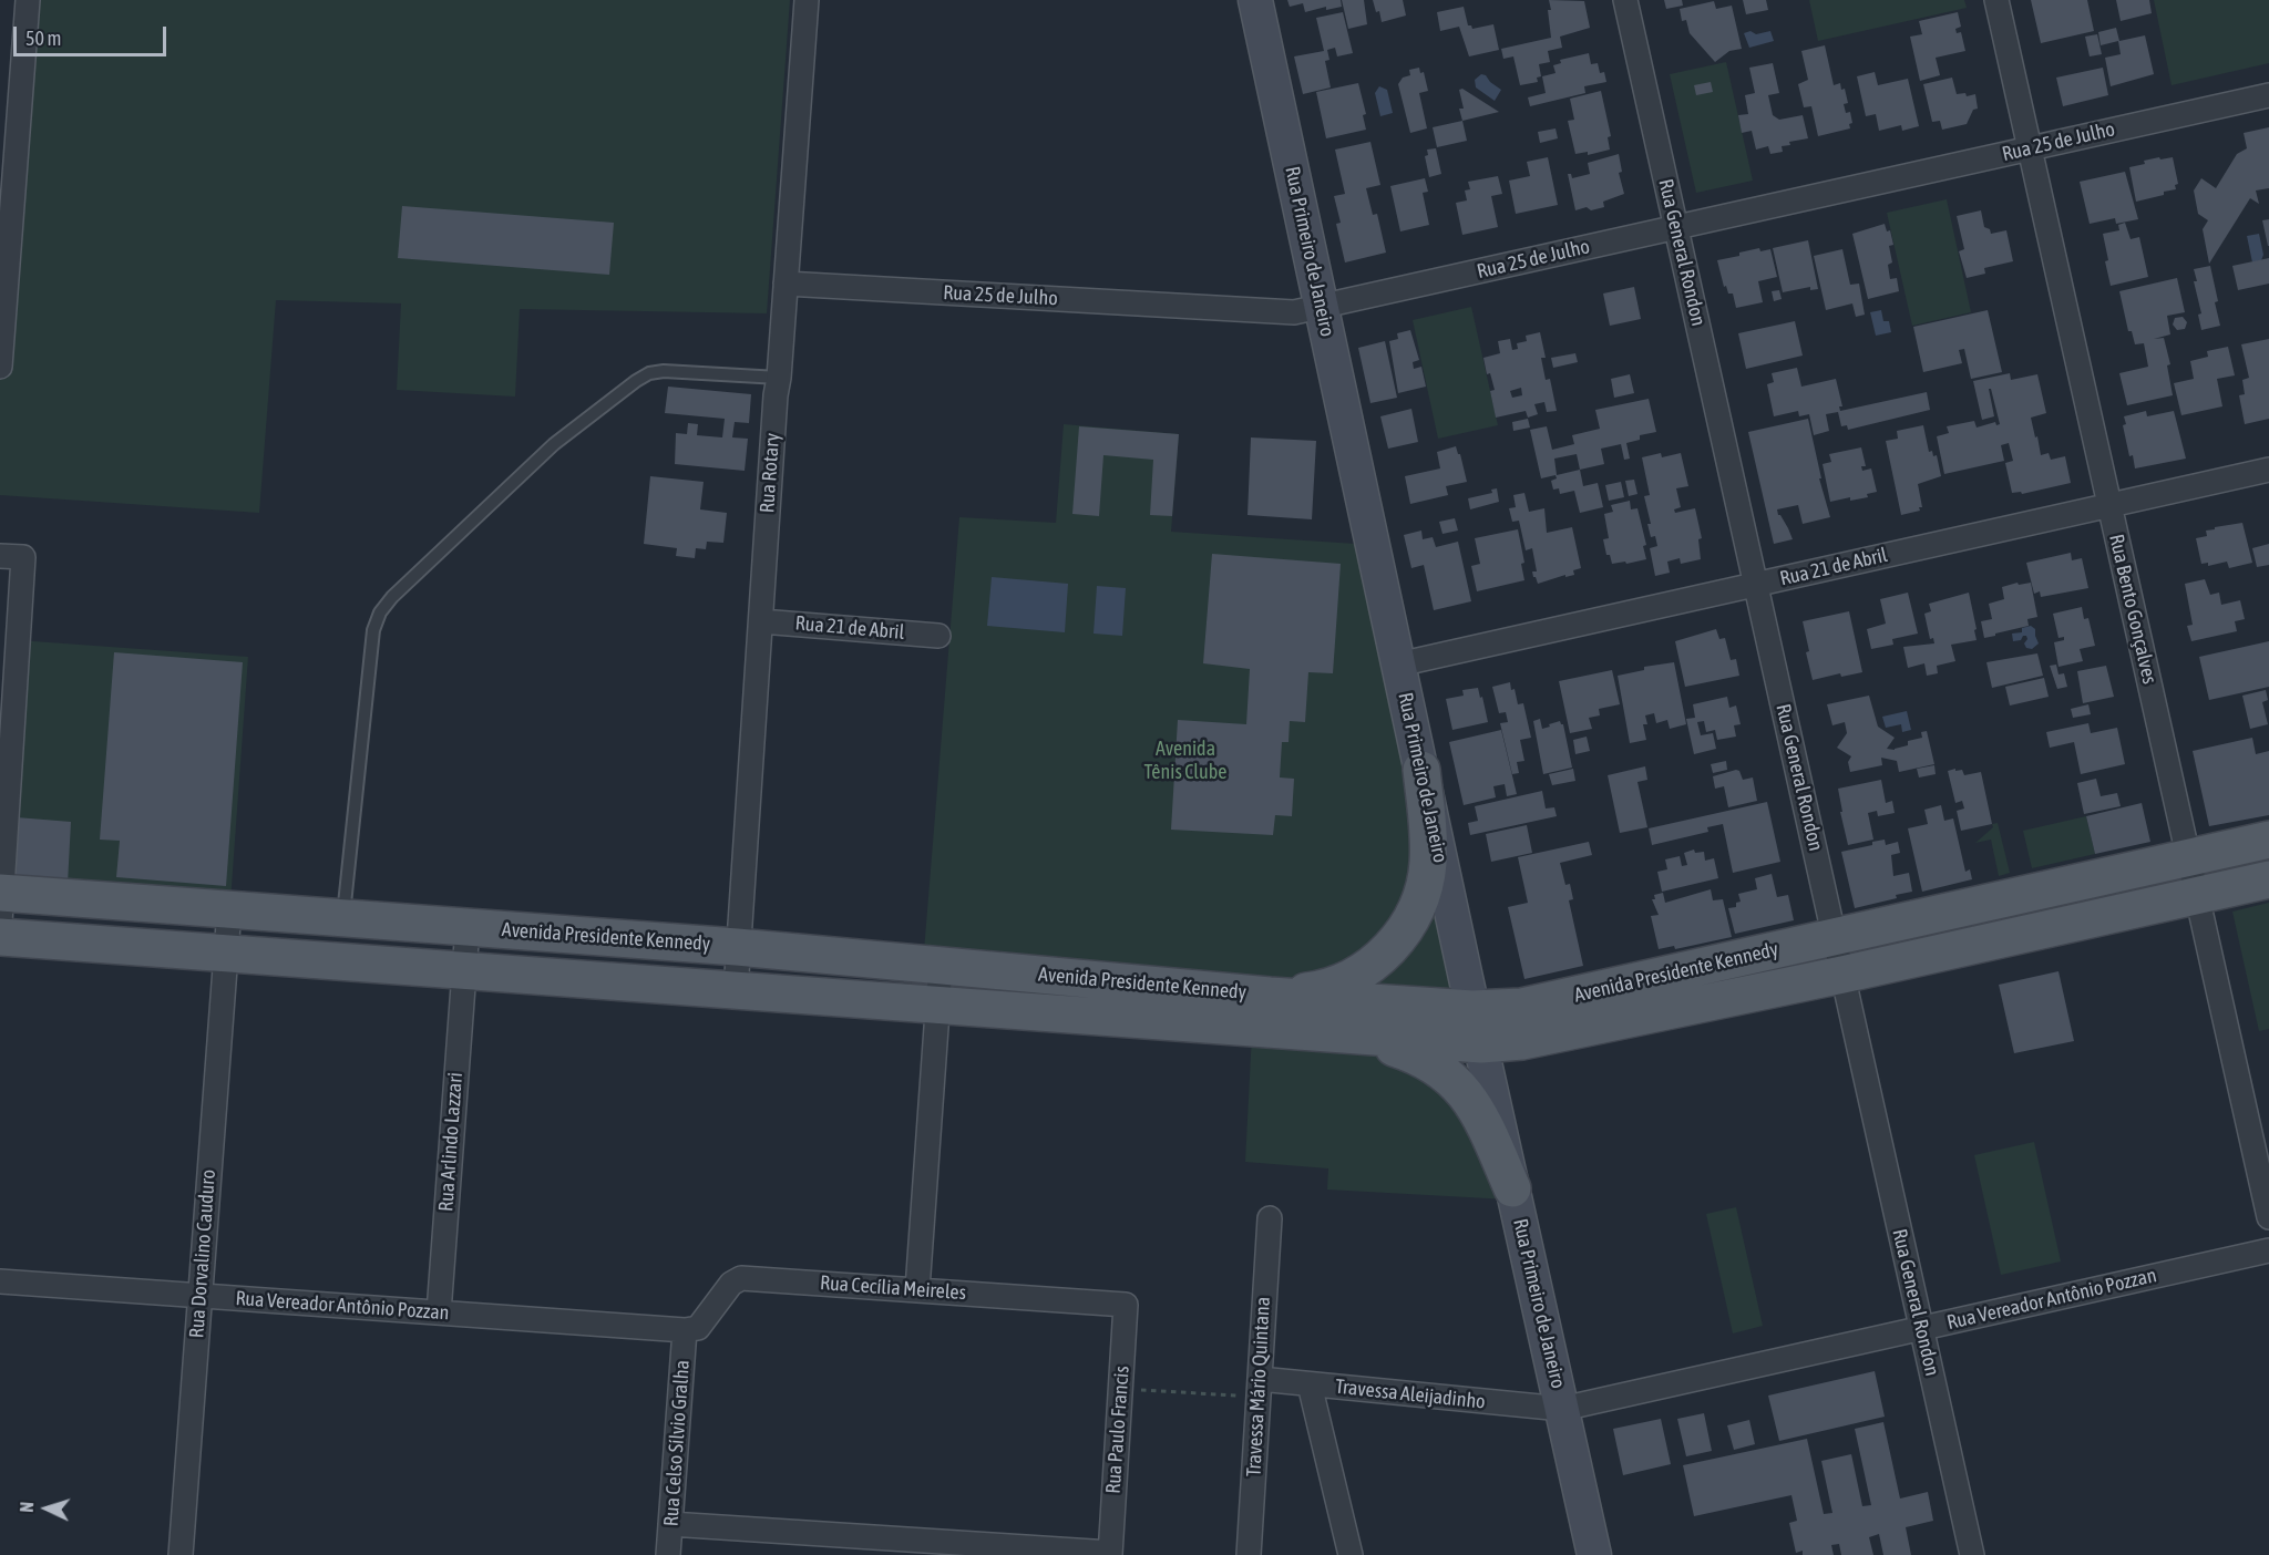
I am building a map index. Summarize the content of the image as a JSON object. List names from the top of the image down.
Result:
{
  "streets": {
    "main road": ["Avenida Presidente Kennedy"],
    "street": [
      "Rua 25 de Julho",
      "Rua Primeiro de Janeiro",
      "Rua General Rondon",
      "Rua Rotary",
      "Rua 21 de Abril",
      "Rua Bento Gonçalves",
      "Rua Arlindo Lazzari",
      "Rua Dorvalino Cauduro",
      "Rua Cecília Meireles",
      "Rua Vereador Antônio Pozzan",
      "Travessa Mário Quintana",
      "Travessa Aleijadinho",
      "Rua Paulo Francis",
      "Rua Celso Sílvio Gralha"
    ]
  },
  "crossings": [
    ["Rua 25 de Julho", "Rua Primeiro de Janeiro"],
    ["Rua 25 de Julho", "Rua General Rondon"],
    ["Rua 25 de Julho", "Rua Rotary"],
    ["Rua 25 de Julho", "Rua Bento Gonçalves"],
    ["Rua Primeiro de Janeiro", "Rua 21 de Abril"],
    ["Rua Primeiro de Janeiro", "Avenida Presidente Kennedy"],
    ["Rua Primeiro de Janeiro", "Rua Vereador Antônio Pozzan"],
    ["Rua Primeiro de Janeiro", "Travessa Aleijadinho"],
    ["Rua General Rondon", "Rua 21 de Abril"],
    ["Rua General Rondon", "Avenida Presidente Kennedy"],
    ["Rua General Rondon", "Rua Vereador Antônio Pozzan"],
    ["Rua Rotary", "Rua 21 de Abril"],
    ["Rua Rotary", "Avenida Presidente Kennedy"],
    ["Rua 21 de Abril", "Rua Bento Gonçalves"],
    ["Rua Bento Gonçalves", "Avenida Presidente Kennedy"],
    ["Avenida Presidente Kennedy", "Rua Arlindo Lazzari"],
    ["Avenida Presidente Kennedy", "Rua Dorvalino Cauduro"],
    ["Rua Arlindo Lazzari", "Rua Vereador Antônio Pozzan"],
    ["Rua Dorvalino Cauduro", "Rua Vereador Antônio Pozzan"],
    ["Rua Cecília Meireles", "Rua Vereador Antônio Pozzan"],
    ["Rua Cecília Meireles", "Rua Paulo Francis"],
    ["Rua Cecília Meireles", "Rua Celso Sílvio Gralha"],
    ["Rua Vereador Antônio Pozzan", "Travessa Aleijadinho"],
    ["Rua Vereador Antônio Pozzan", "Rua Celso Sílvio Gralha"],
    ["Travessa Mário Quintana", "Travessa Aleijadinho"]
  ],
  "parks": ["Avenida Tênis Clube"],
  "scale_bar": "50 m",
  "north": "left"
}
